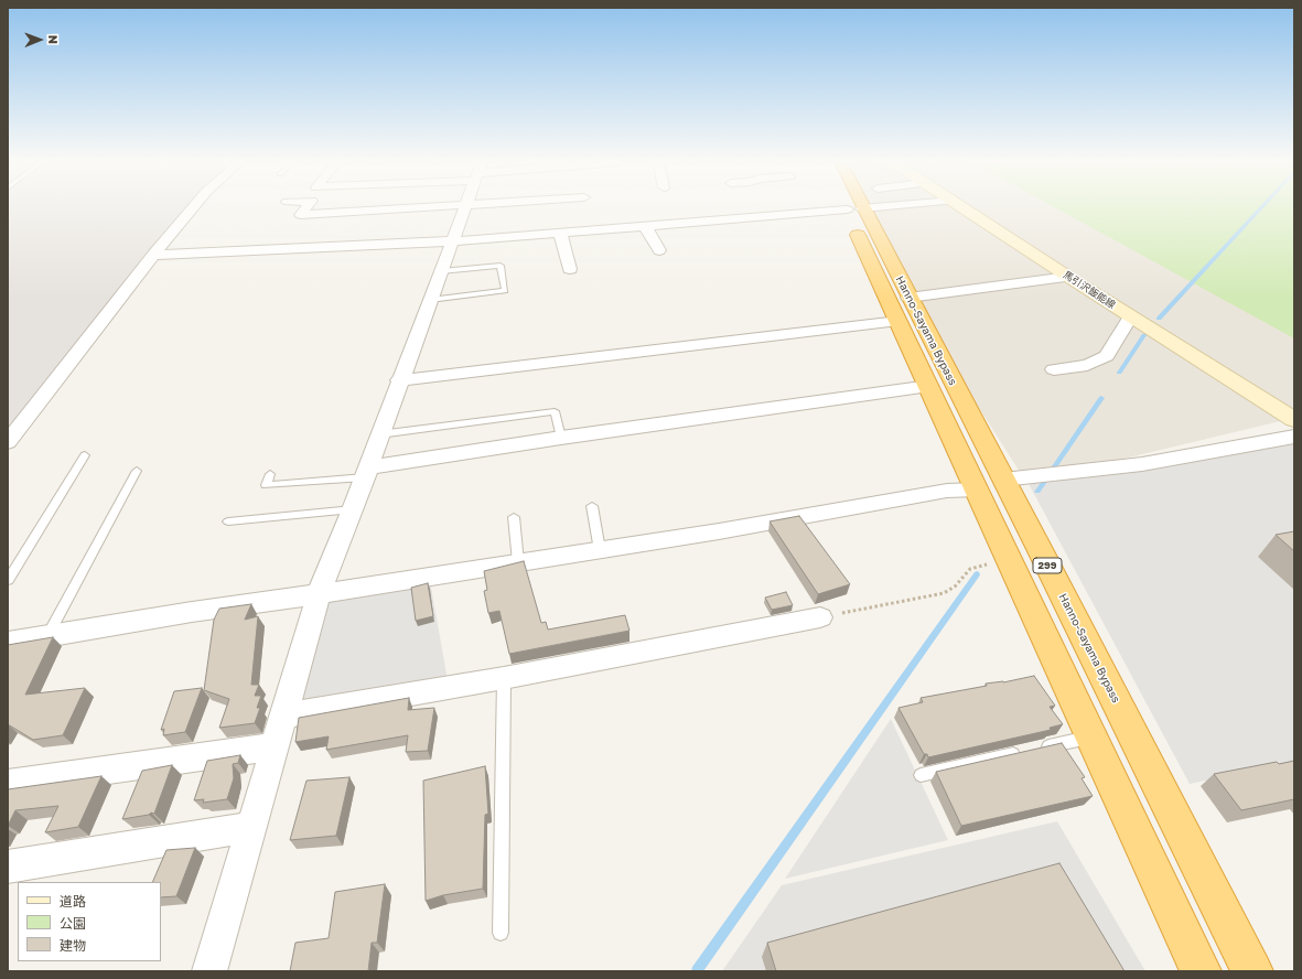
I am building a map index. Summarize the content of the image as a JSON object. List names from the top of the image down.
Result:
{
  "streets": {
    "highway": ["Hanno-Sayama Bypass", "299"],
    "main road": ["馬引沢飯能線"]
  },
  "legend": ["道路", "公園", "建物"],
  "north": "right"
}
